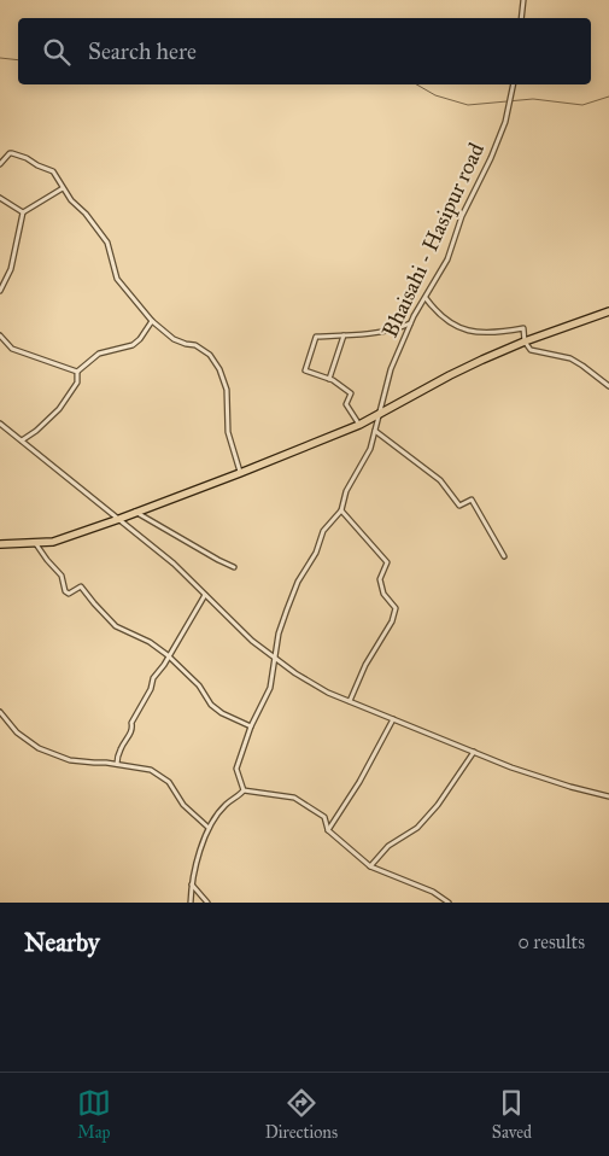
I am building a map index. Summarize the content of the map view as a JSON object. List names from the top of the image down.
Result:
{
  "streets": {
    "street": ["Bhaisahi - Hasipur road"]
  },
  "page": {
    "search": "Search here",
    "heading": ["Nearby", "0 results"],
    "nav": ["Map", "Directions", "Saved"]
  }
}
